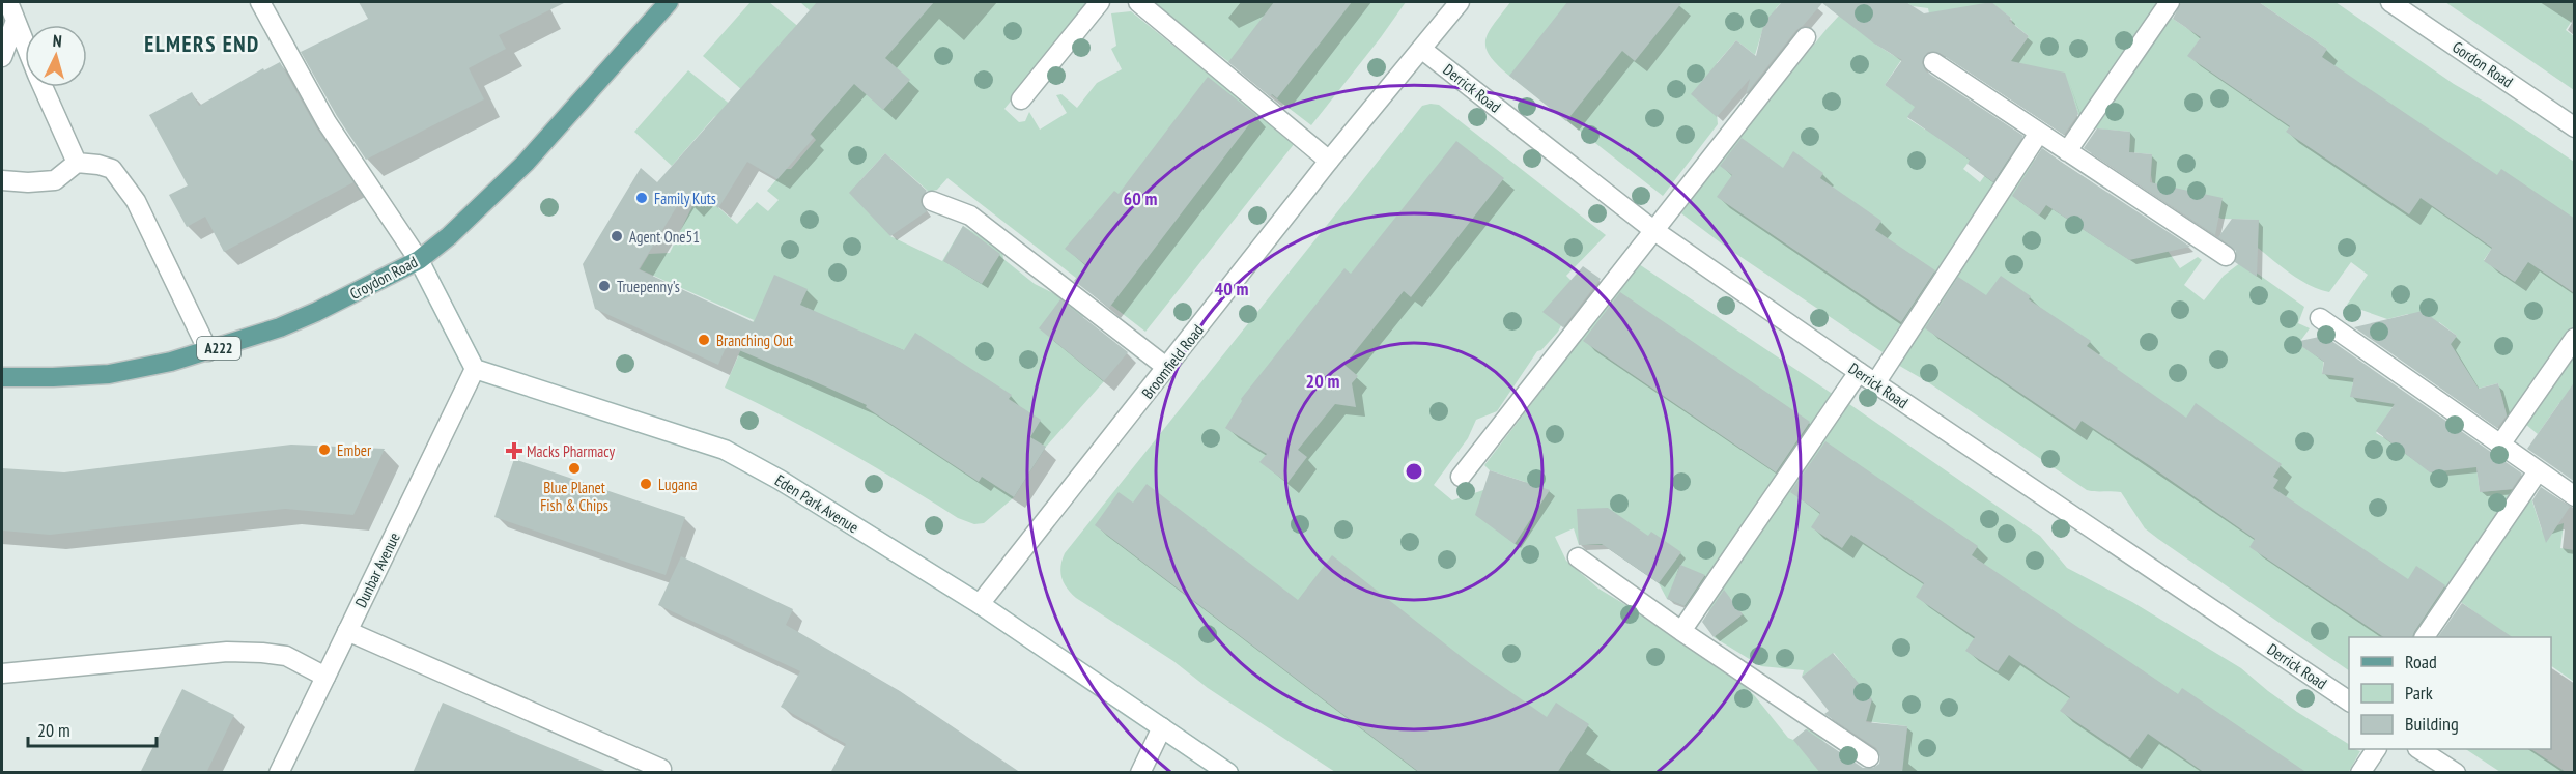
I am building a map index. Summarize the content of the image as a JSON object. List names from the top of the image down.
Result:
{
  "streets": {
    "main road": ["Croydon Road", "A222"],
    "street": [
      "Gordon Road",
      "Derrick Road",
      "Broomfield Road",
      "Eden Park Avenue",
      "Dunbar Avenue"
    ]
  },
  "crossings": [
    ["Derrick Road", "Broomfield Road"],
    ["Broomfield Road", "Eden Park Avenue"],
    ["Eden Park Avenue", "Dunbar Avenue"]
  ],
  "districts": ["ELMERS END"],
  "places": {
    "other": [
      "Family Kuts",
      "Agent One51",
      "Truepenny's",
      "Branching Out",
      "Ember",
      "Blue Planet Fish & Chips",
      "Lugana"
    ],
    "health": ["Macks Pharmacy"]
  },
  "legend": ["Road", "Park", "Building"],
  "scale_bar": "20 m",
  "north": "top",
  "rings": ["60 m", "40 m", "20 m"]
}
